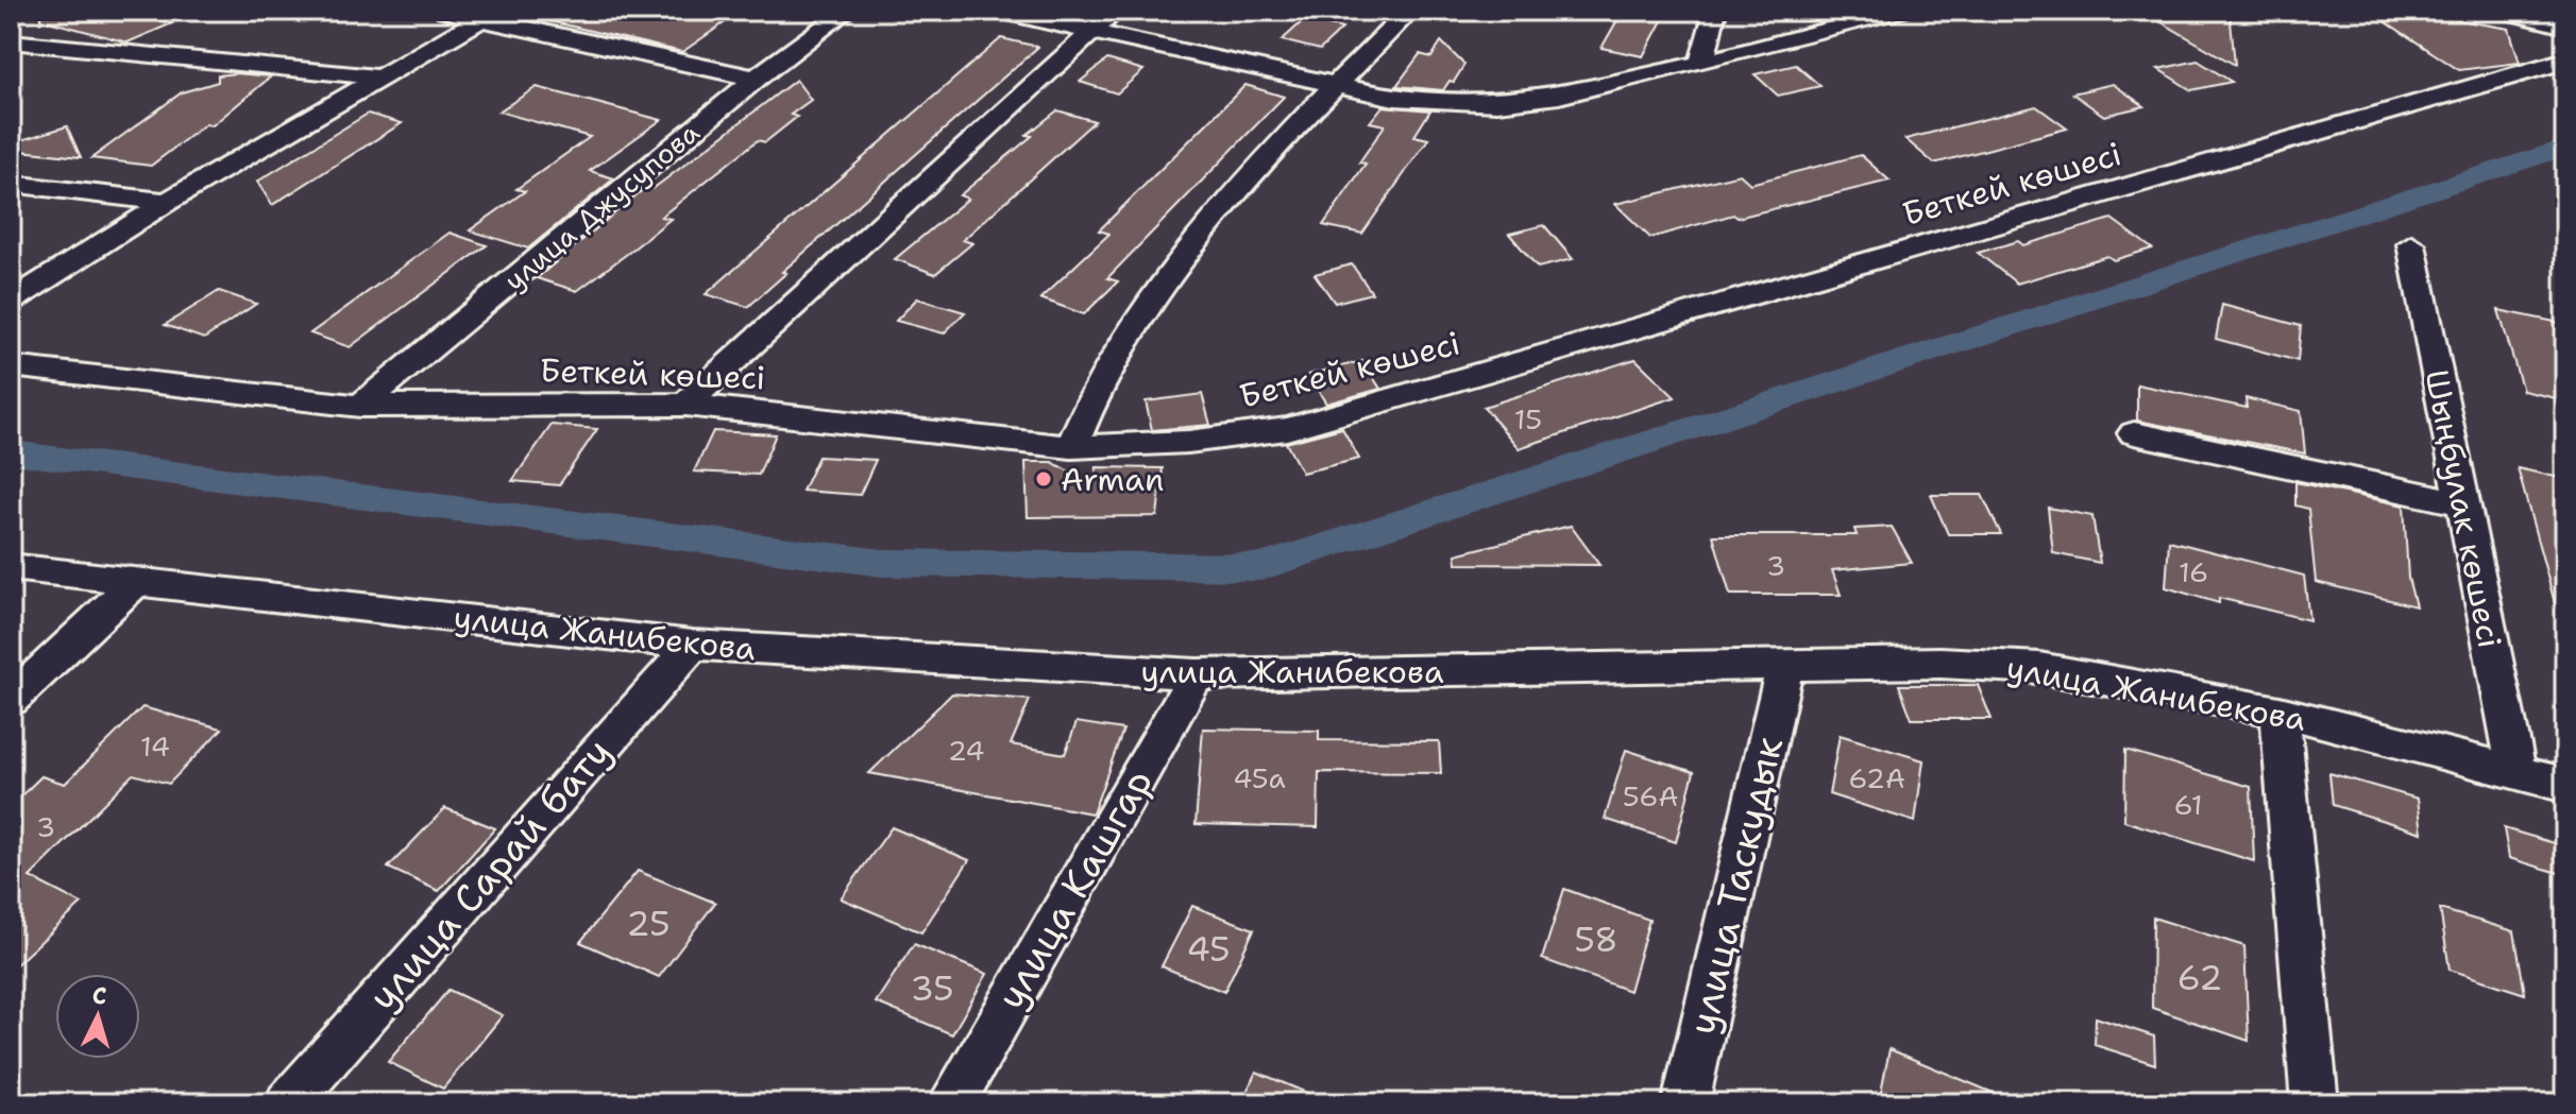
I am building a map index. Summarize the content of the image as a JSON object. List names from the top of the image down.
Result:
{
  "streets": {
    "street": [
      "Беткей көшесі",
      "улица Джусупова",
      "Шыңбулак көшесі",
      "улица Жанибекова",
      "улица Сарай бату",
      "улица Таскудык",
      "улица Кашгар"
    ]
  },
  "crossings": [
    ["Беткей көшесі", "улица Джусупова"],
    ["Шыңбулак көшесі", "улица Жанибекова"],
    ["улица Жанибекова", "улица Сарай бату"],
    ["улица Жанибекова", "улица Таскудык"],
    ["улица Жанибекова", "улица Кашгар"]
  ],
  "places": ["Arman"],
  "house_numbers": [
    "15",
    "3",
    "16",
    "14",
    "24",
    "45а",
    "62А",
    "56А",
    "61",
    "3",
    "25",
    "58",
    "45",
    "62",
    "35"
  ],
  "north": "top"
}
